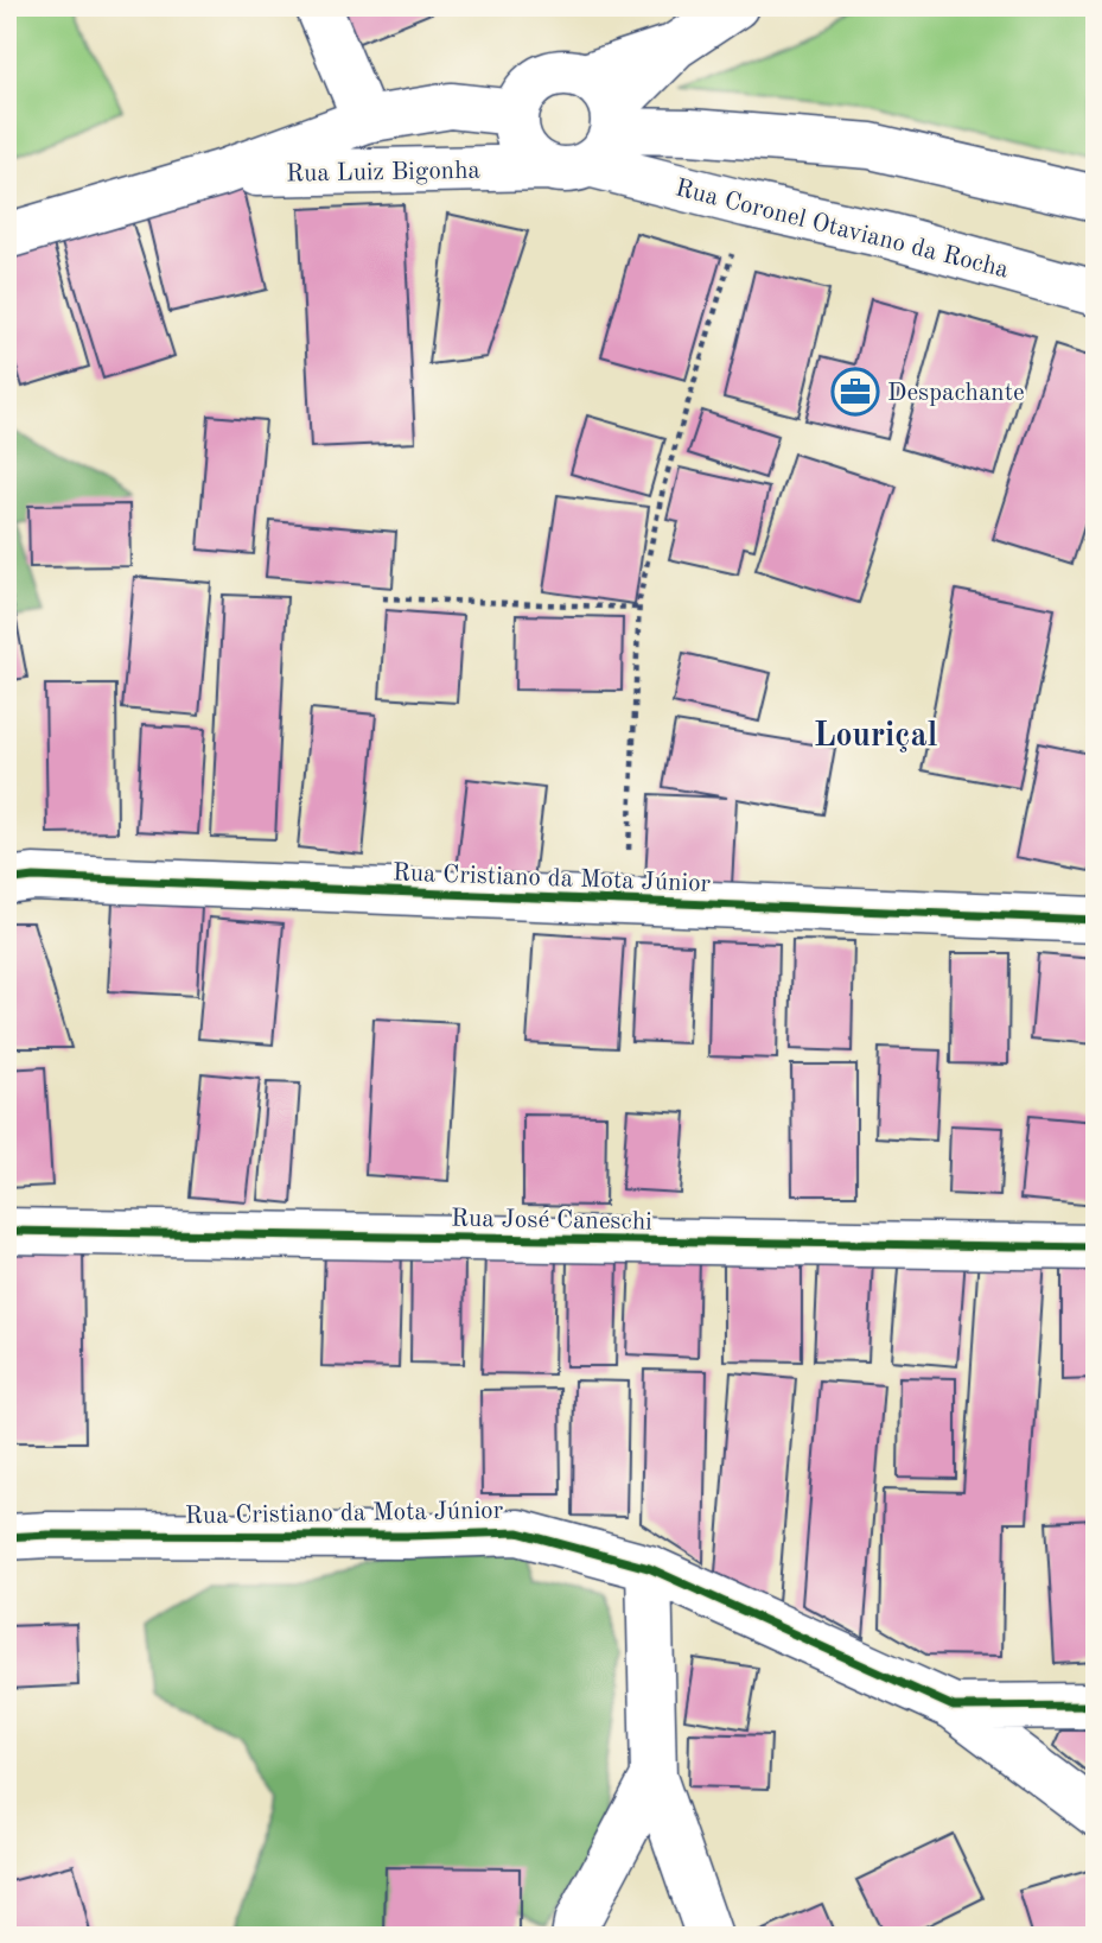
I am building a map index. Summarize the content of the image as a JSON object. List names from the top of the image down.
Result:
{
  "streets": {
    "street": [
      "Rua Luiz Bigonha",
      "Rua Coronel Otaviano da Rocha",
      "Rua Cristiano da Mota Júnior",
      "Rua José Caneschi"
    ]
  },
  "crossings": [
    ["Rua Luiz Bigonha", "Rua Coronel Otaviano da Rocha"]
  ],
  "districts": ["Louriçal"],
  "places": {
    "office": ["Despachante"]
  }
}
